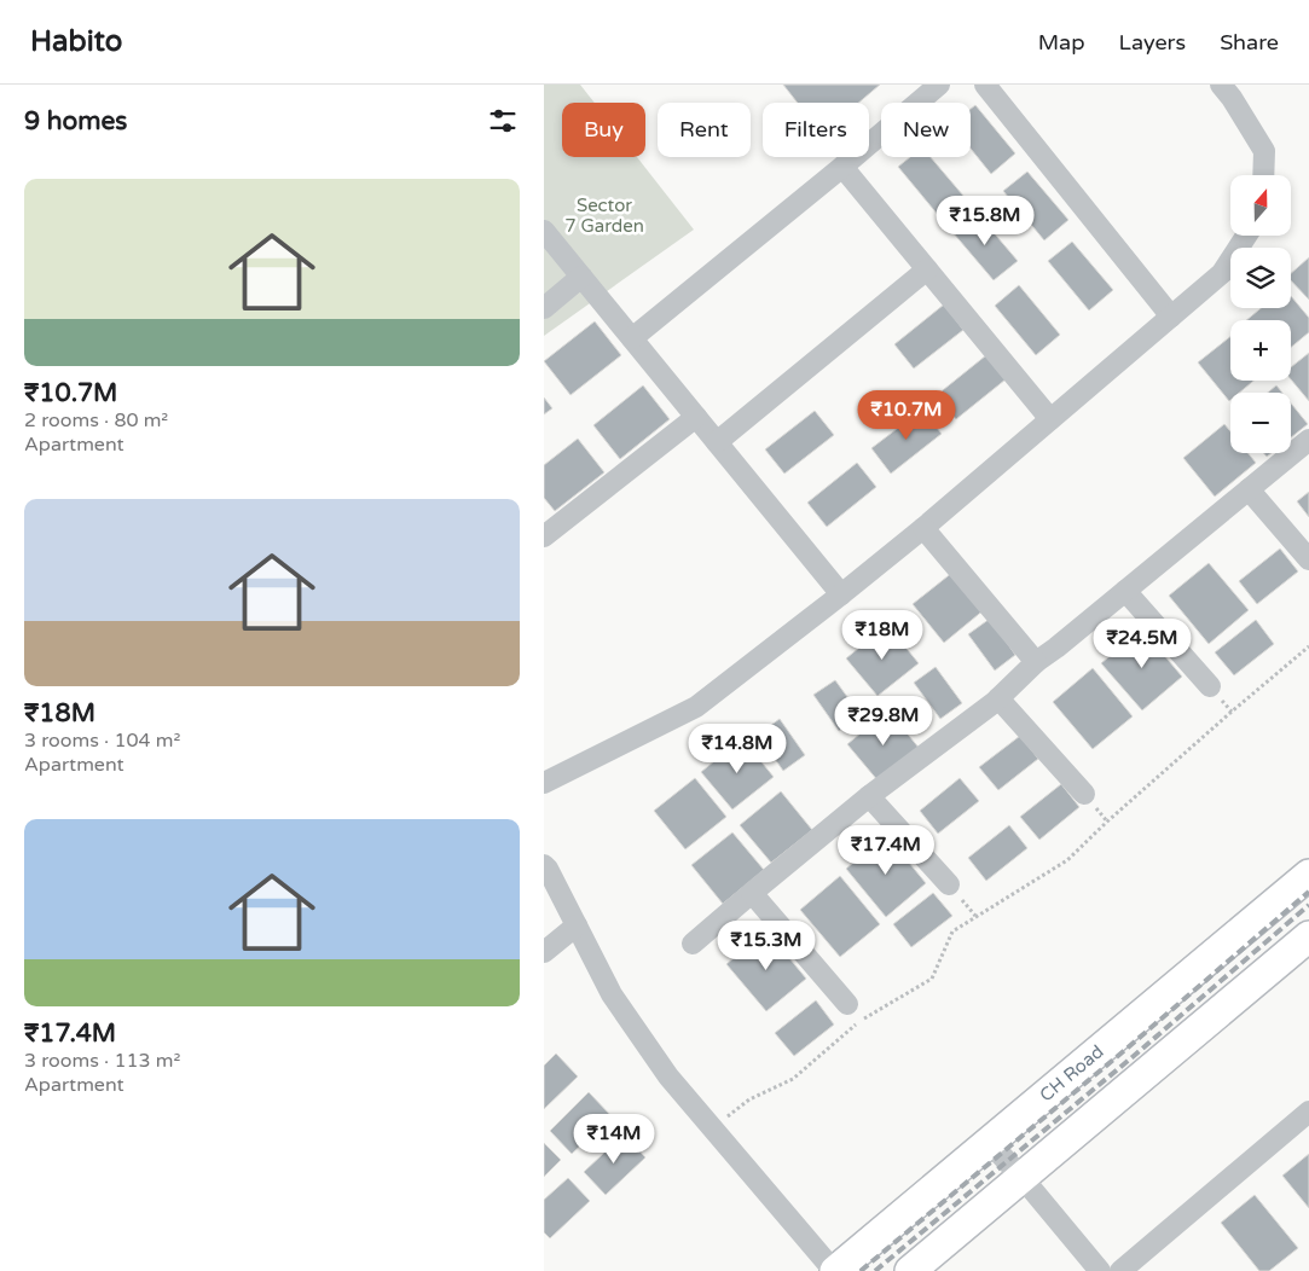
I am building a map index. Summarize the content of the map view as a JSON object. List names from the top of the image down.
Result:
{
  "streets": {
    "street": ["CH Road"]
  },
  "parks": ["Sector 7 Garden"],
  "north": "top",
  "page": {
    "header": "Habito",
    "nav": ["Map", "Layers", "Share"],
    "heading": "9 homes",
    "chip": [
      "Buy",
      "Rent",
      "Filters",
      "New"
    ],
    "list": [
      {
        "name": "₹10.7M",
        "note": "2 rooms · 80 m² · Apartment"
      },
      {
        "name": "₹18M",
        "note": "3 rooms · 104 m² · Apartment"
      },
      {
        "name": "₹17.4M",
        "note": "3 rooms · 113 m² · Apartment"
      }
    ],
    "map_buttons": ["+", "−"],
    "price": [
      "₹15.8M",
      "₹10.7M",
      "₹18M",
      "₹24.5M",
      "₹29.8M",
      "₹14.8M",
      "₹17.4M",
      "₹15.3M",
      "₹14M"
    ]
  }
}
